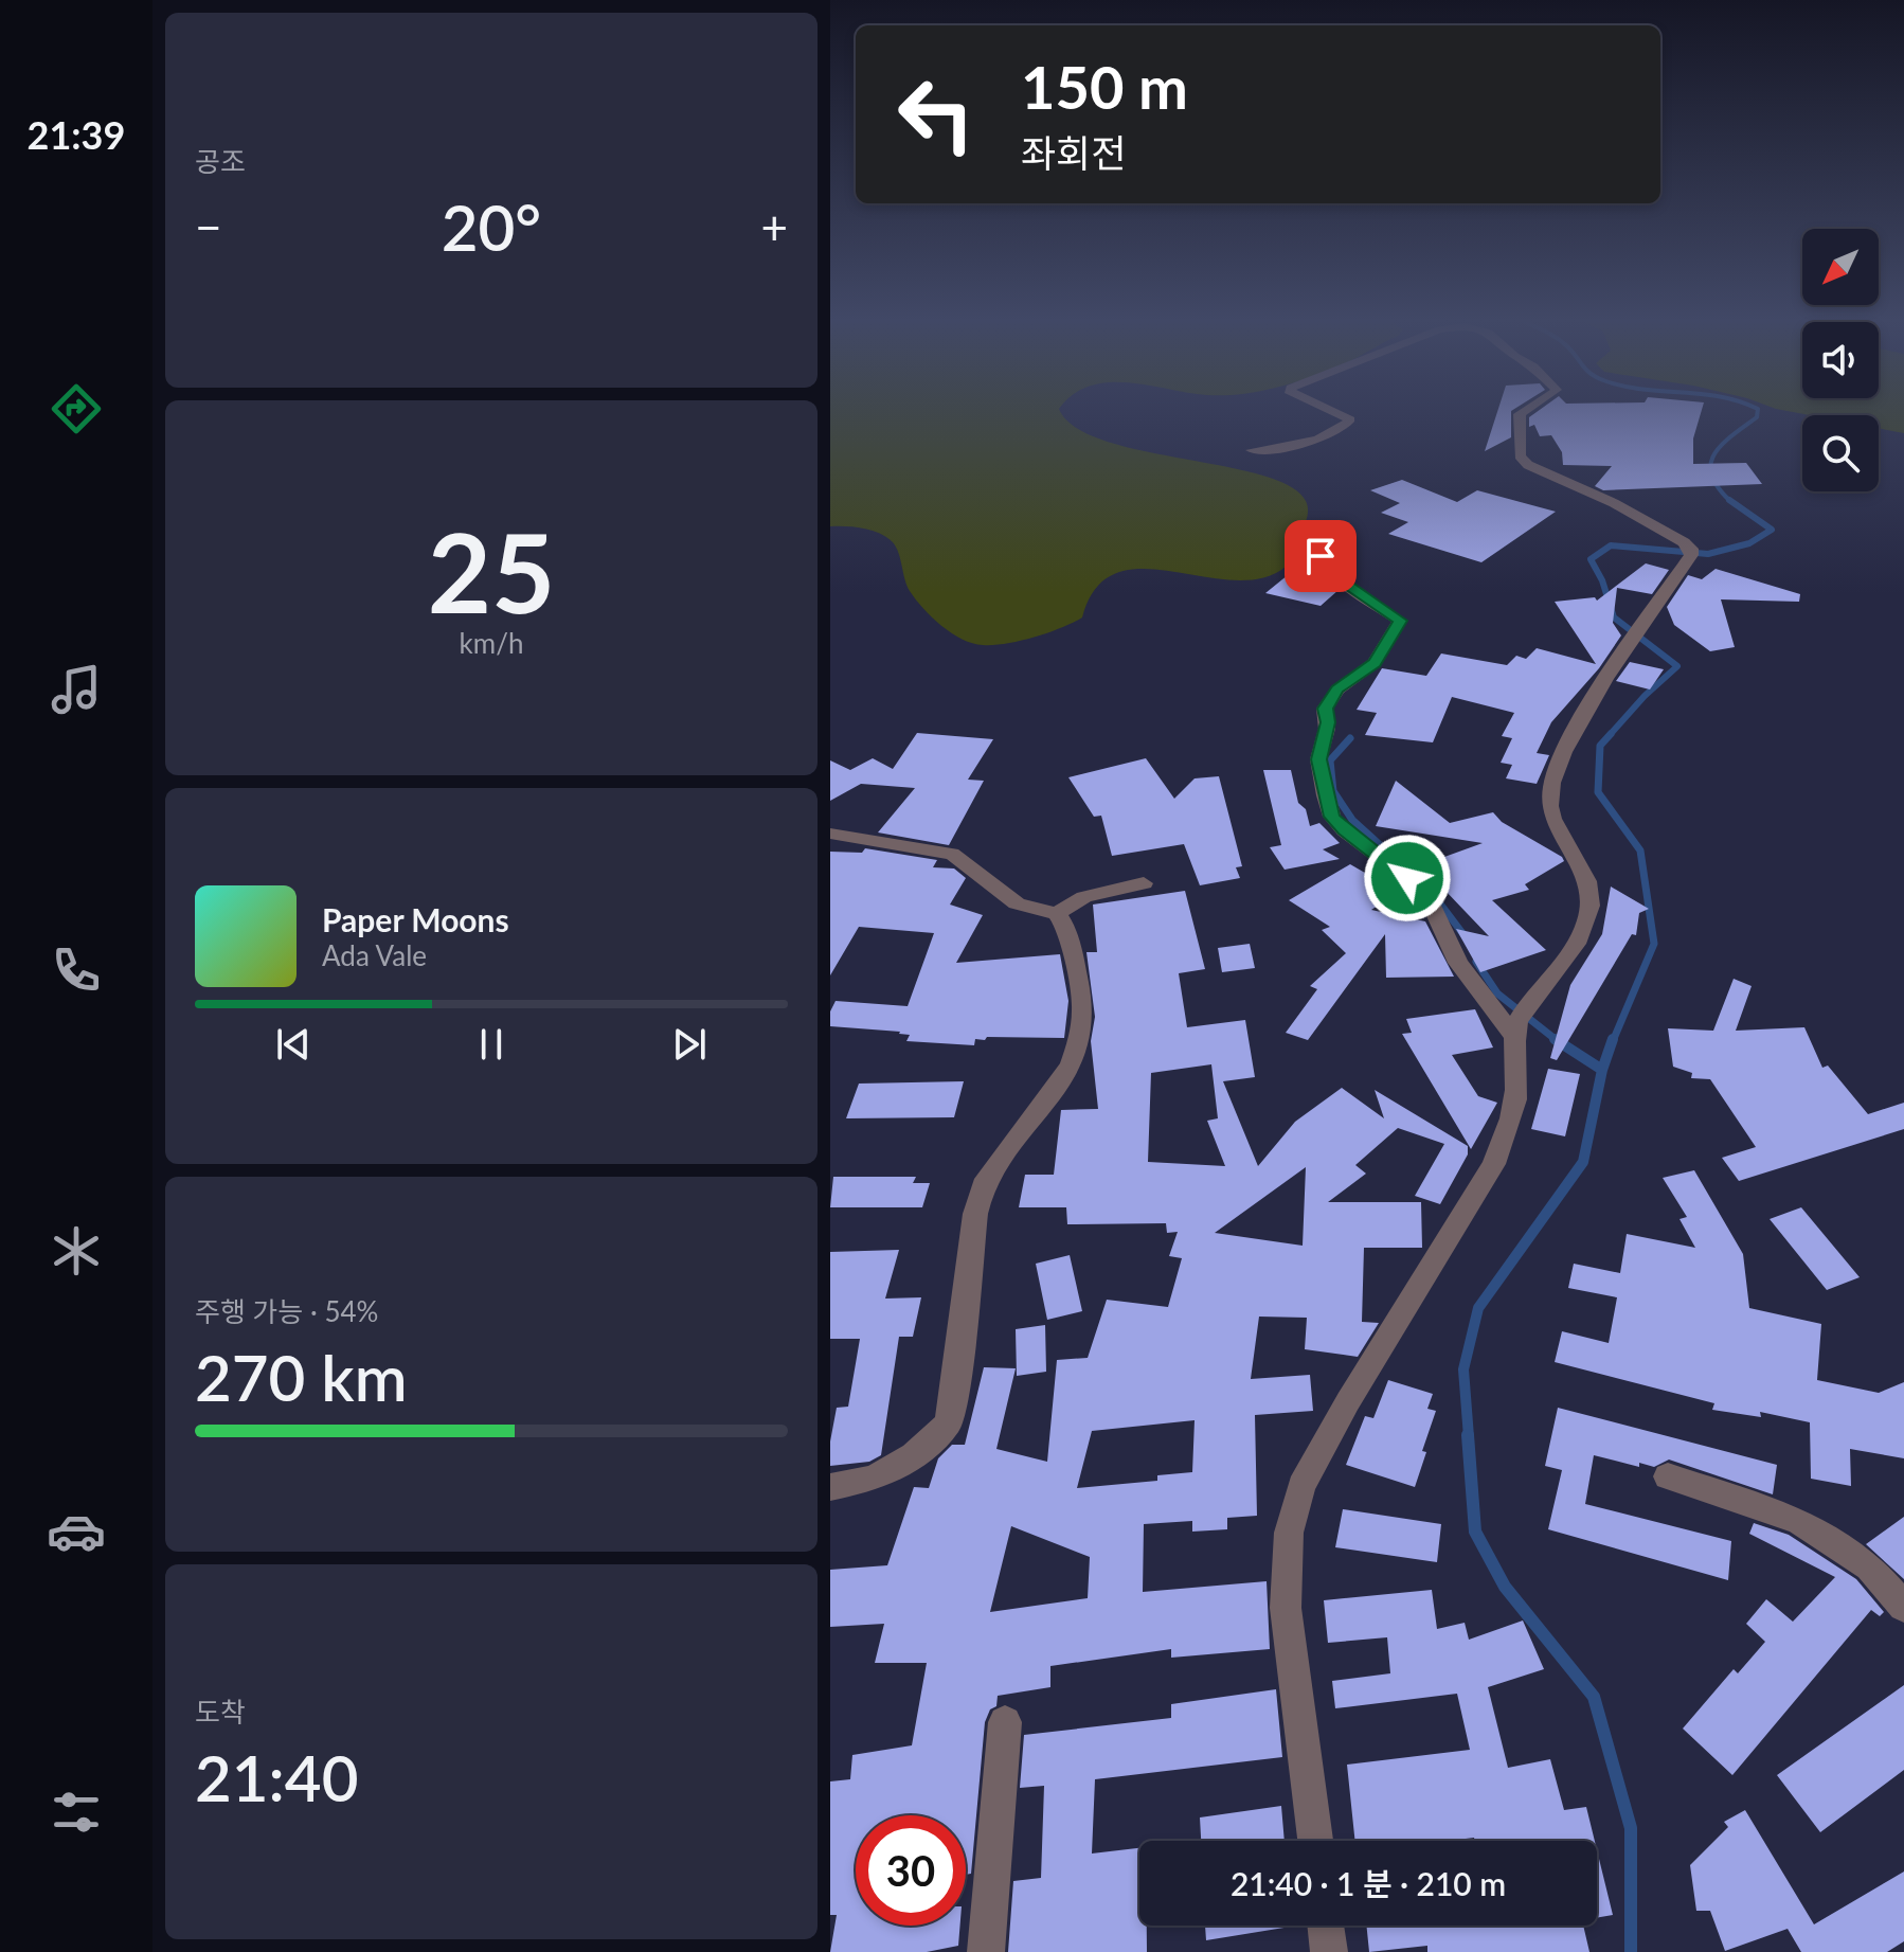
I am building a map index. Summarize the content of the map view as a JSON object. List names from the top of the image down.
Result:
{
  "north": "bottom left",
  "page": {
    "tabs": "21:39",
    "tile": [
      "공조",
      ["25", "km/h"],
      ["주행 가능 · 54%", "270 km"],
      ["도착", "21:40"]
    ],
    "turn": ["150 m", "좌회전"],
    "heat": ["−", "20°", "+"],
    "song": ["Paper Moons", "Ada Vale"],
    "limit": "30",
    "trip": "21:40 · 1 분 · 210 m"
  }
}
